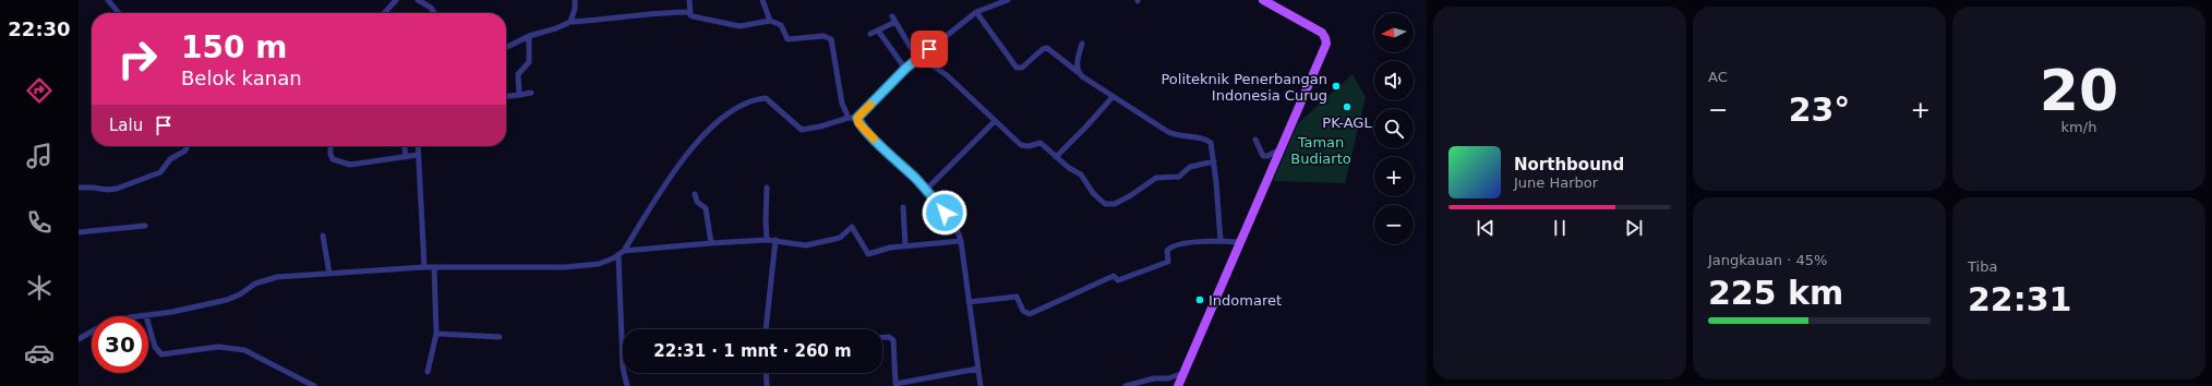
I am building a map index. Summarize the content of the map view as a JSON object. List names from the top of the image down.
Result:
{
  "parks": ["Taman Budiarto"],
  "places": ["Politeknik Penerbangan Indonesia Curug", "PK-AGL", "Indomaret"],
  "north": "left",
  "page": {
    "tabs": "22:30",
    "tile": [
      "AC",
      ["20", "km/h"],
      ["Jangkauan · 45%", "225 km"],
      ["Tiba", "22:31"]
    ],
    "map_buttons": ["+", "−"],
    "turn": ["150 m", "Belok kanan"],
    "heat": ["−", "23°", "+"],
    "then": "Lalu",
    "song": ["Northbound", "June Harbor"],
    "limit": "30",
    "trip": "22:31 · 1 mnt · 260 m"
  }
}
